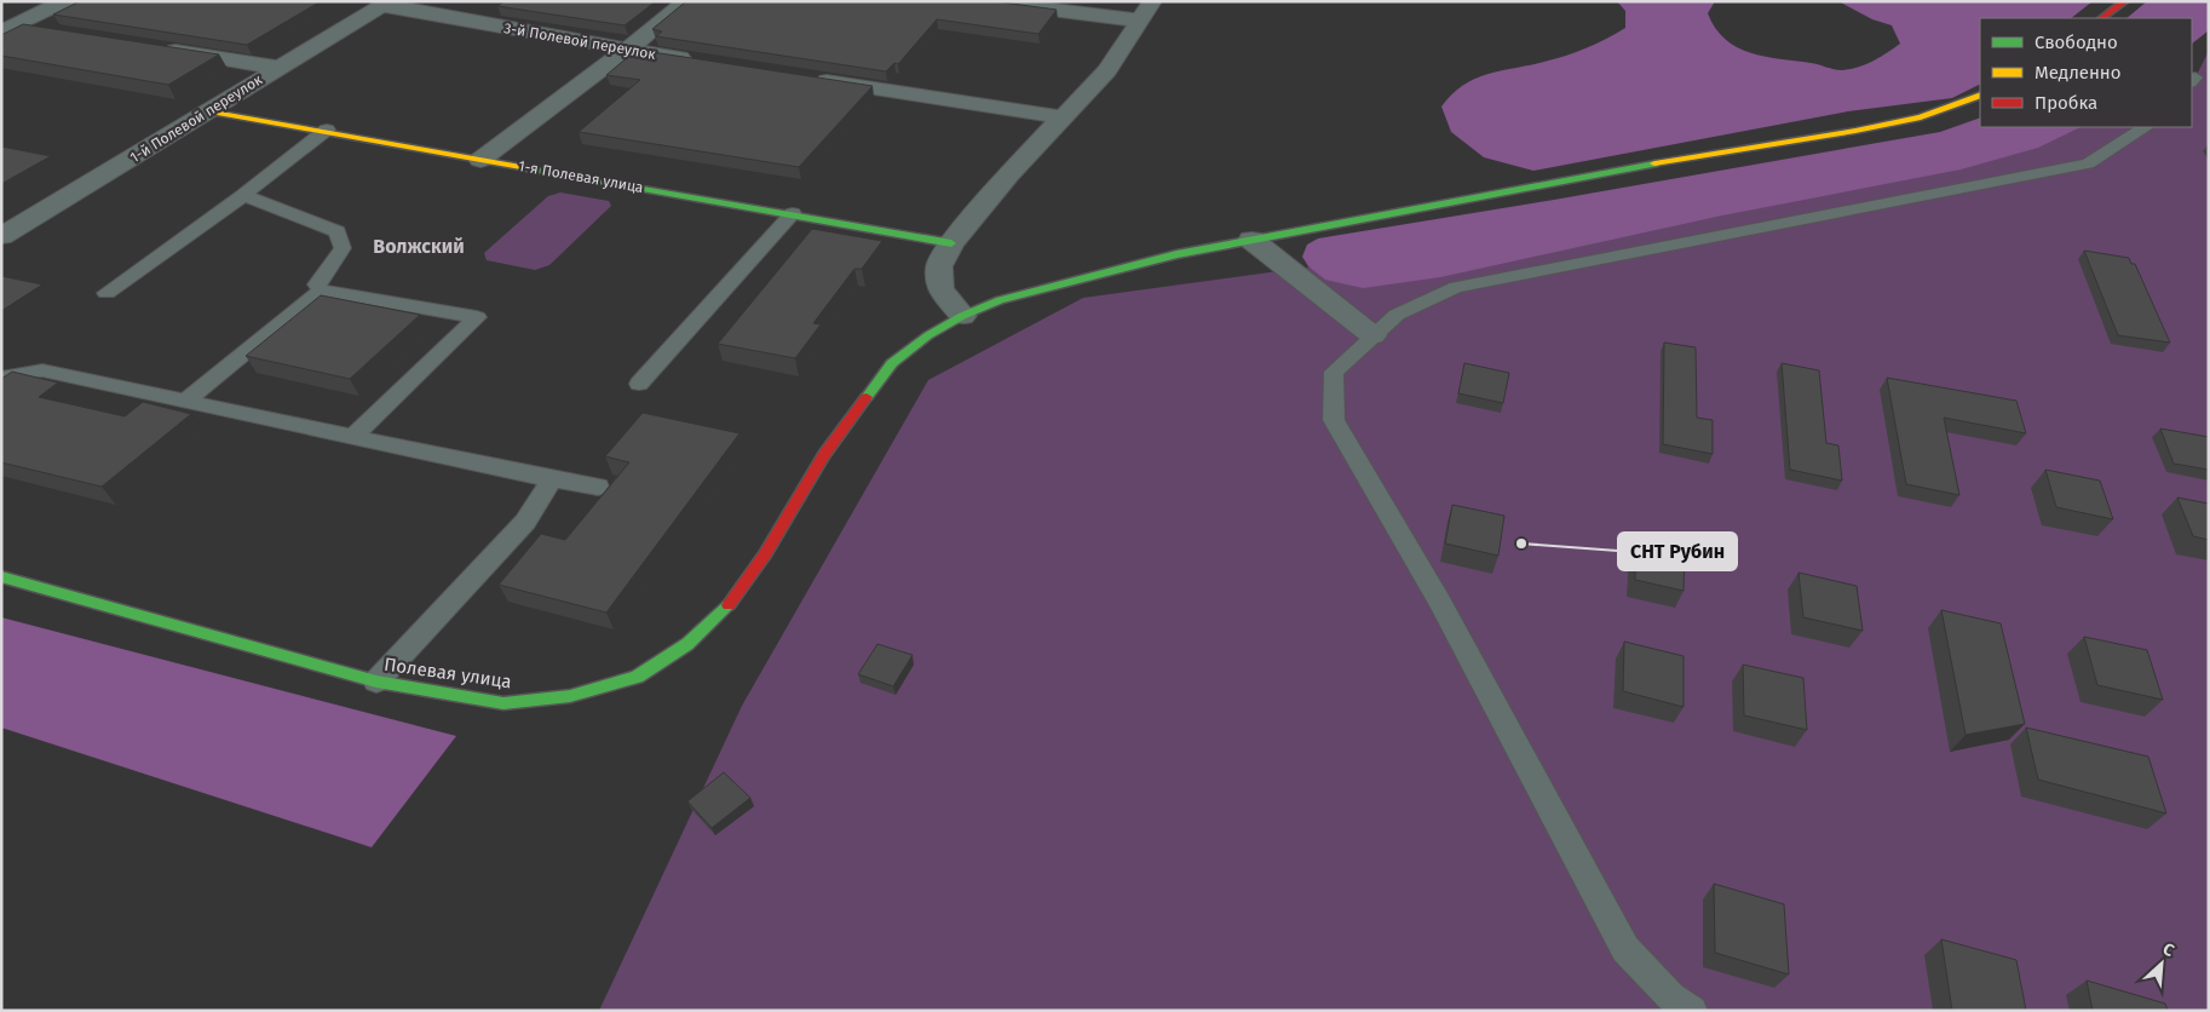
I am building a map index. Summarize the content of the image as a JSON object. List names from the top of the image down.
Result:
{
  "streets": {
    "street": [
      "3-й Полевой переулок",
      "1-й Полевой переулок",
      "1-я Полевая улица",
      "Полевая улица"
    ]
  },
  "crossings": [
    ["3-й Полевой переулок", "1-й Полевой переулок"],
    ["1-й Полевой переулок", "1-я Полевая улица"]
  ],
  "districts": ["Волжский"],
  "places": ["СНТ Рубин"],
  "legend": ["Свободно", "Медленно", "Пробка"],
  "north": "top right"
}
